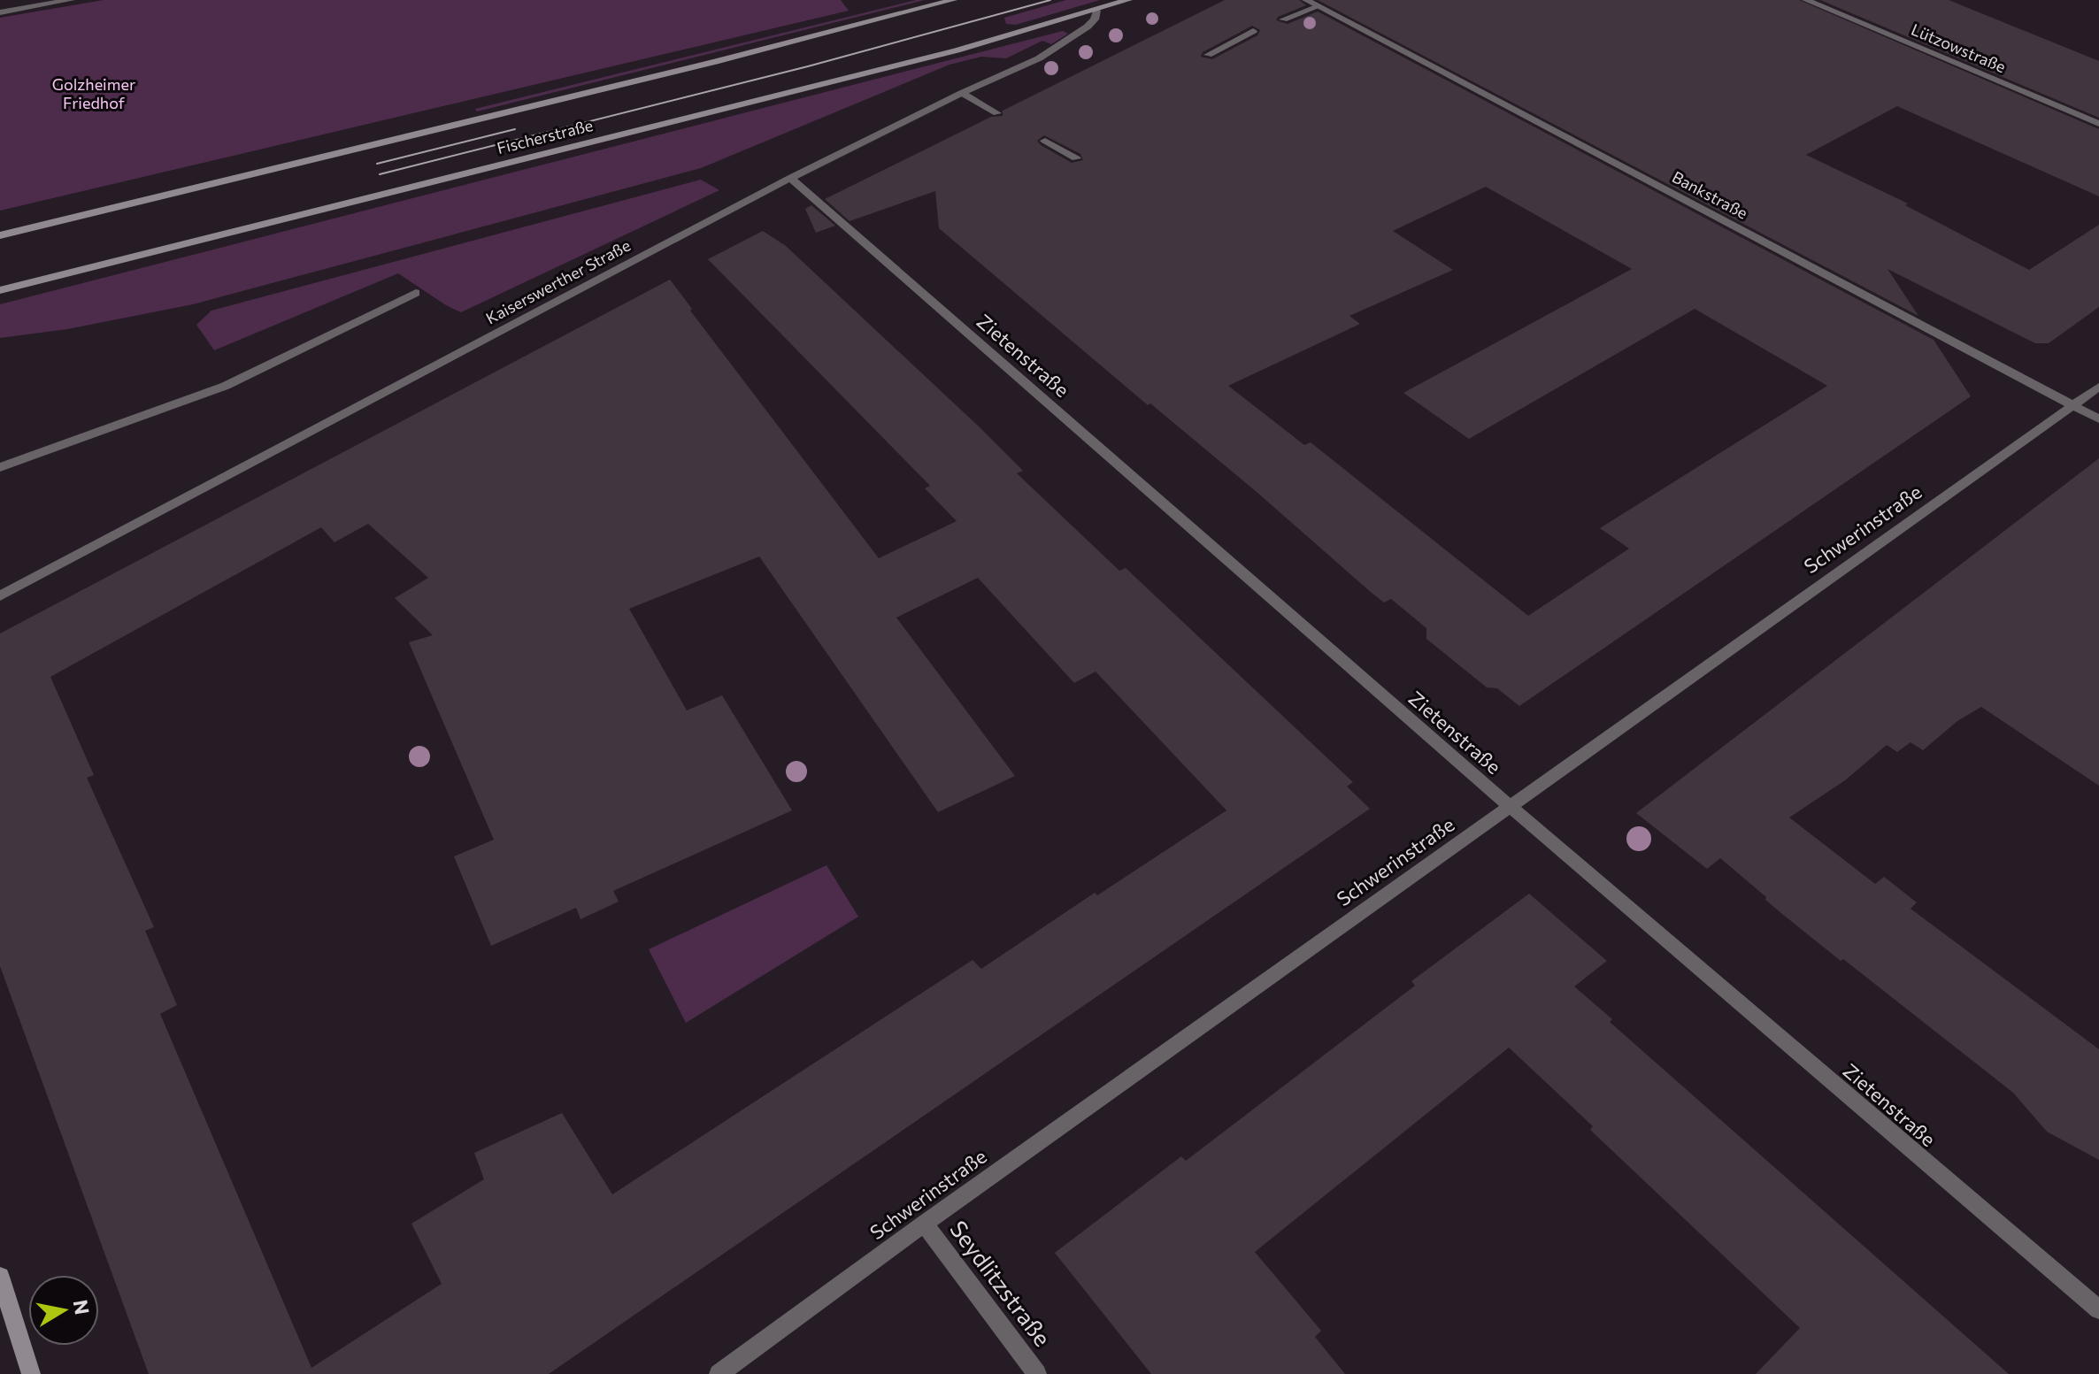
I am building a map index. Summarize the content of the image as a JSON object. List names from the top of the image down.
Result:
{
  "streets": {
    "main road": ["Fischerstraße"],
    "street": [
      "Lützowstraße",
      "Bankstraße",
      "Kaiserswerther Straße",
      "Zietenstraße",
      "Schwerinstraße",
      "Seydlitzstraße"
    ]
  },
  "crossings": [
    ["Fischerstraße", "Kaiserswerther Straße"],
    ["Bankstraße", "Schwerinstraße"],
    ["Kaiserswerther Straße", "Zietenstraße"],
    ["Zietenstraße", "Schwerinstraße"],
    ["Schwerinstraße", "Seydlitzstraße"]
  ],
  "parks": ["Golzheimer Friedhof"],
  "north": "right"
}
